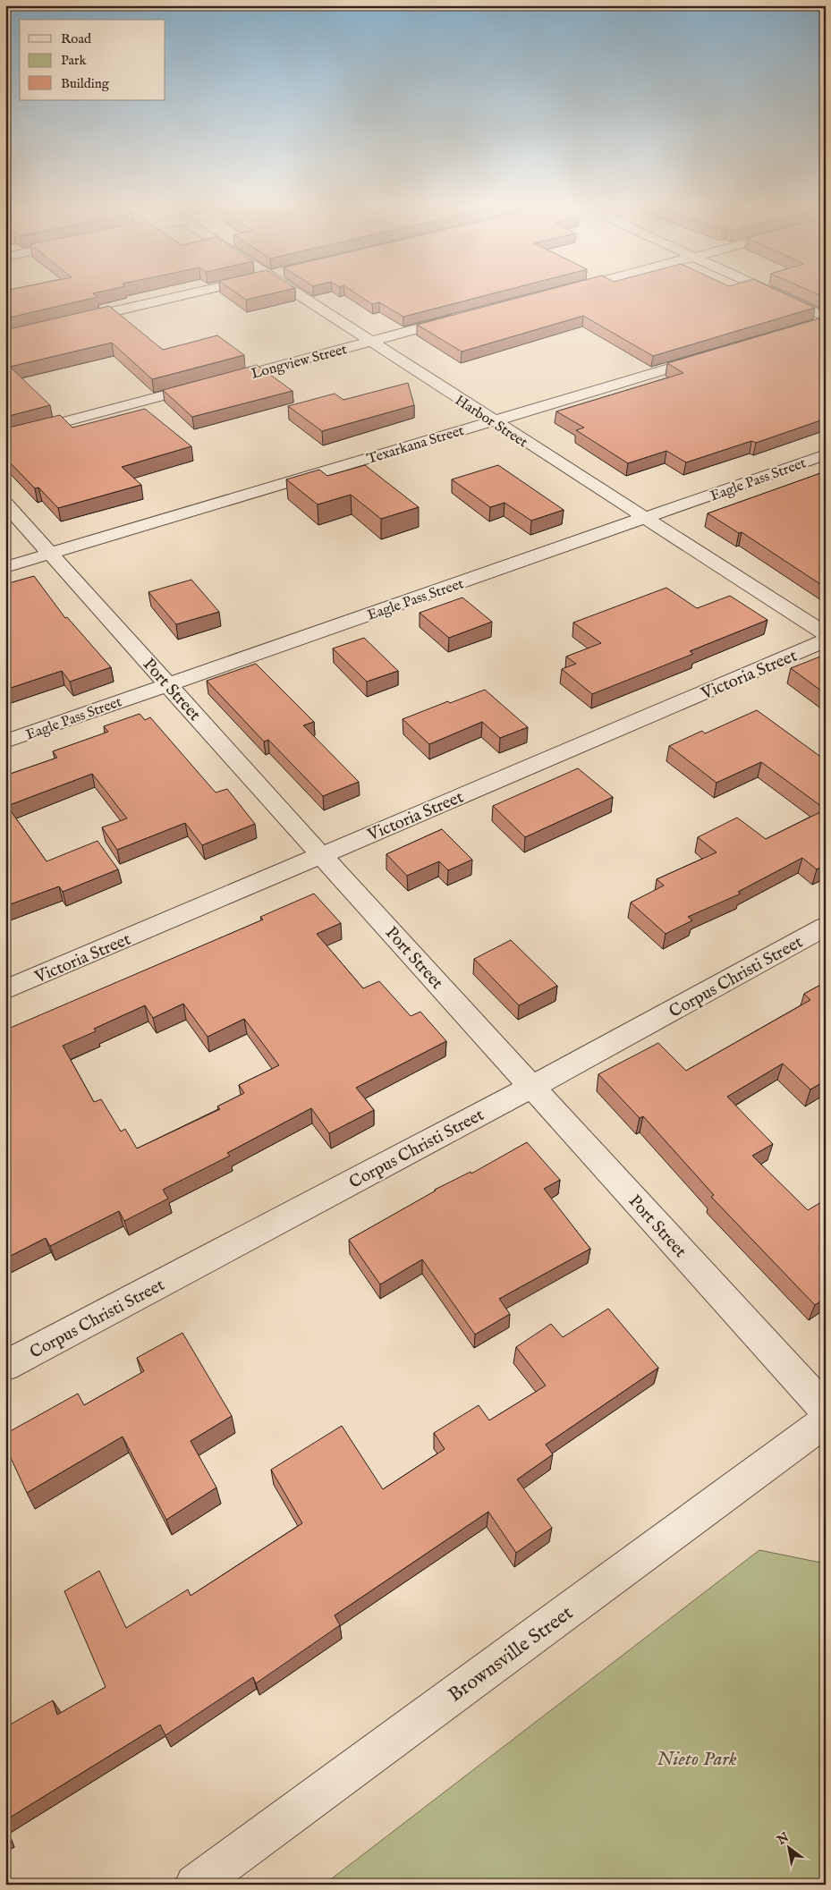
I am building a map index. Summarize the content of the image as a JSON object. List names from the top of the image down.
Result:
{
  "streets": {
    "street": [
      "Longview Street",
      "Harbor Street",
      "Texarkana Street",
      "Eagle Pass Street",
      "Victoria Street",
      "Port Street",
      "Corpus Christi Street",
      "Brownsville Street"
    ]
  },
  "crossings": [
    ["Longview Street", "Harbor Street"],
    ["Harbor Street", "Texarkana Street"],
    ["Harbor Street", "Eagle Pass Street"],
    ["Texarkana Street", "Port Street"],
    ["Eagle Pass Street", "Port Street"],
    ["Victoria Street", "Port Street"],
    ["Port Street", "Corpus Christi Street"]
  ],
  "parks": ["Nieto Park"],
  "legend": ["Road", "Park", "Building"],
  "north": "top left"
}
